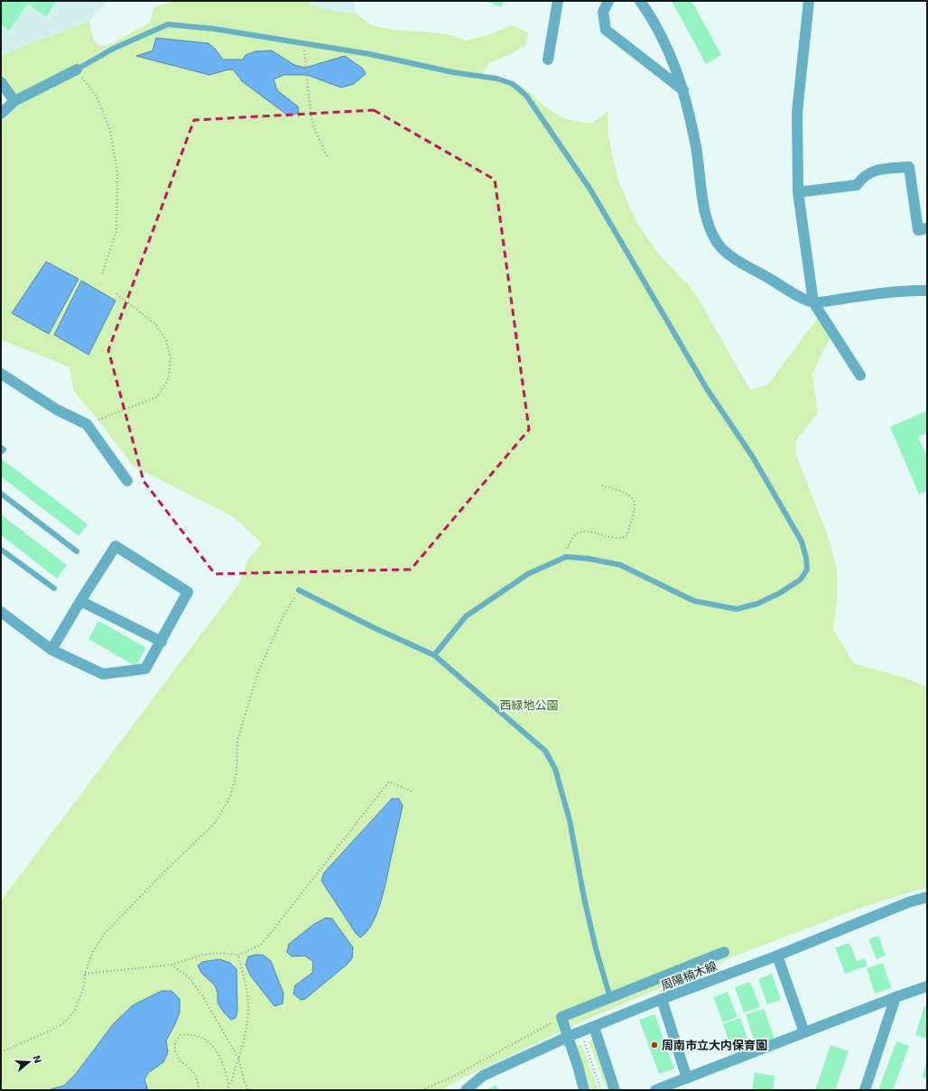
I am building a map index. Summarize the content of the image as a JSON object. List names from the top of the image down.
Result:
{
  "streets": {
    "street": ["周陽楠木線"]
  },
  "parks": ["西緑地公園"],
  "places": ["周南市立大内保育園"],
  "north": "right"
}
